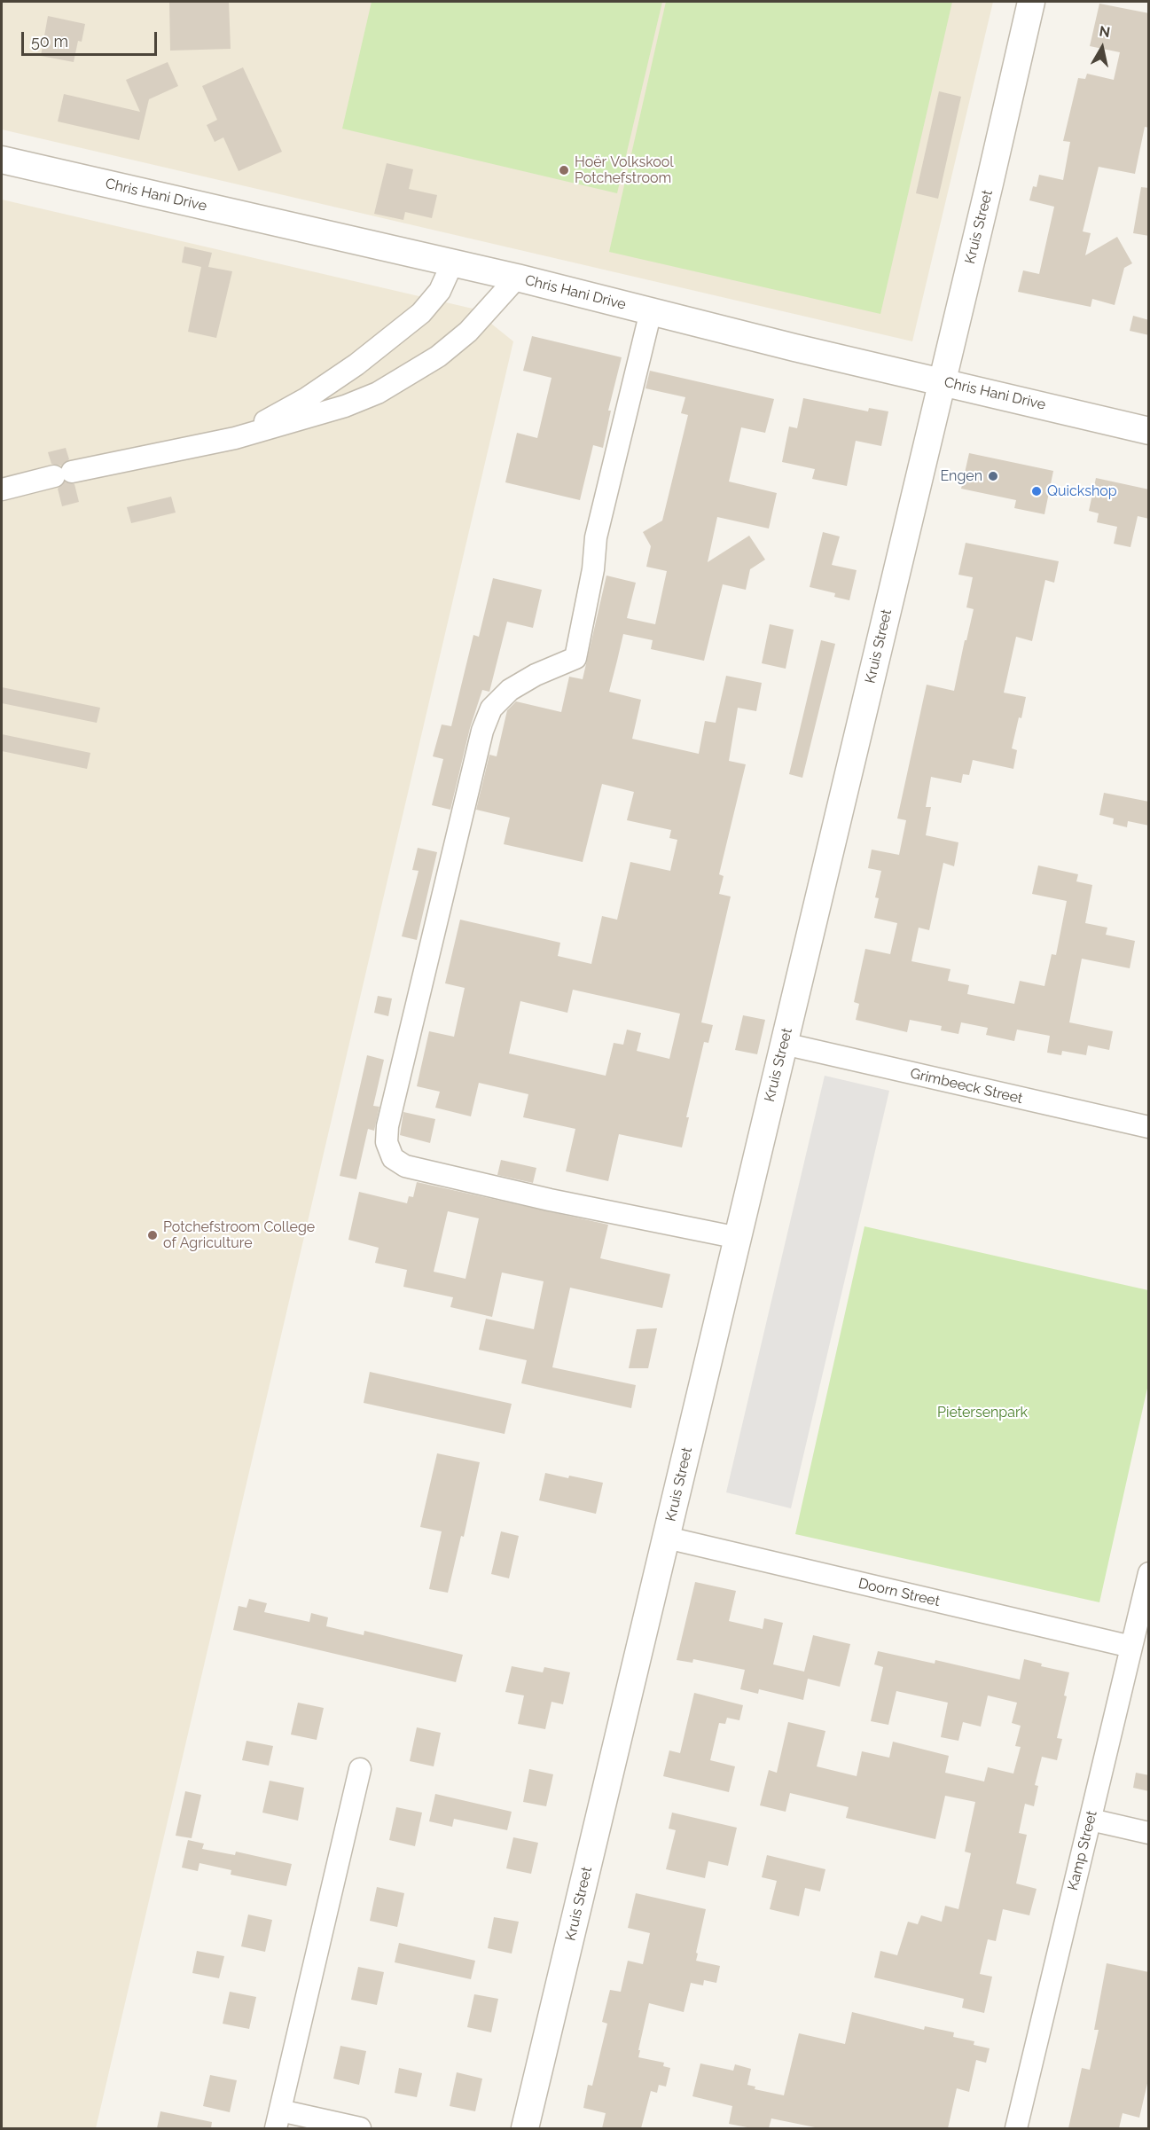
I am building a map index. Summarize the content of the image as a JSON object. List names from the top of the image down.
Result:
{
  "streets": {
    "street": [
      "Chris Hani Drive",
      "Kruis Street",
      "Grimbeeck Street",
      "Doorn Street",
      "Kamp Street"
    ]
  },
  "crossings": [
    ["Chris Hani Drive", "Kruis Street"],
    ["Kruis Street", "Grimbeeck Street"],
    ["Kruis Street", "Doorn Street"],
    ["Doorn Street", "Kamp Street"]
  ],
  "parks": ["Pietersenpark"],
  "places": [
    "Hoër Volkskool Potchefstroom",
    "Engen",
    "Quickshop",
    "Potchefstroom College of Agriculture"
  ],
  "scale_bar": "50 m",
  "north": "top"
}
